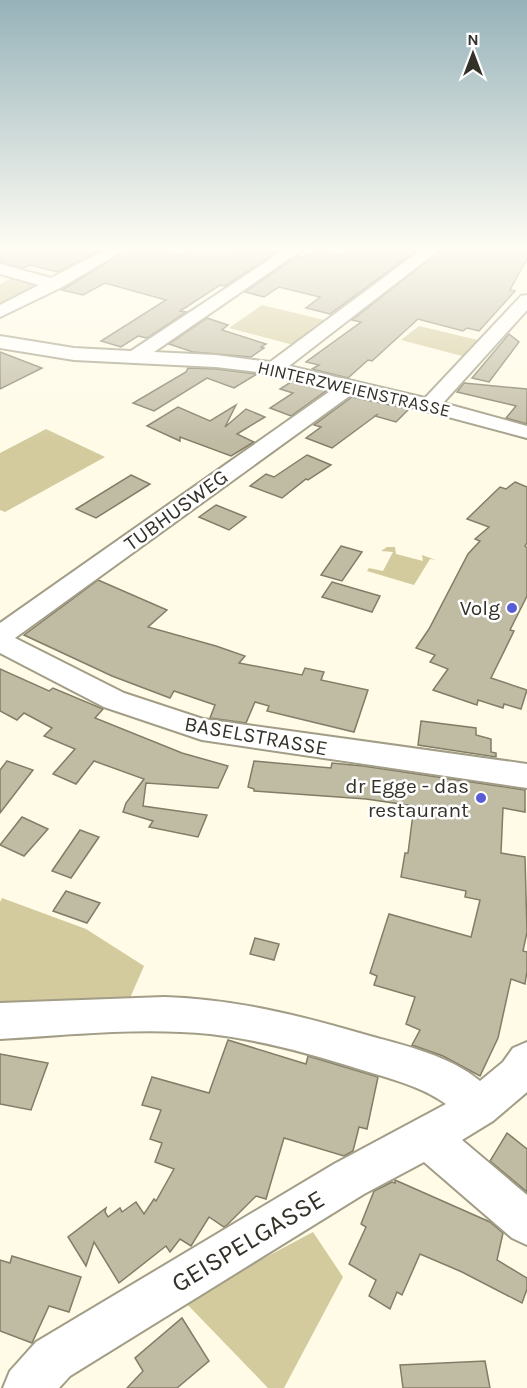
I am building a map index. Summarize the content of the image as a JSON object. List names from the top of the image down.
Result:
{
  "streets": {
    "street": [
      "HINTERZWEIENSTRASSE",
      "TUBHUSWEG",
      "BASELSTRASSE",
      "GEISPELGASSE"
    ]
  },
  "crossings": [
    ["HINTERZWEIENSTRASSE", "TUBHUSWEG"],
    ["TUBHUSWEG", "BASELSTRASSE"]
  ],
  "places": ["Volg", "dr Egge - das restaurant"],
  "north": "top"
}
